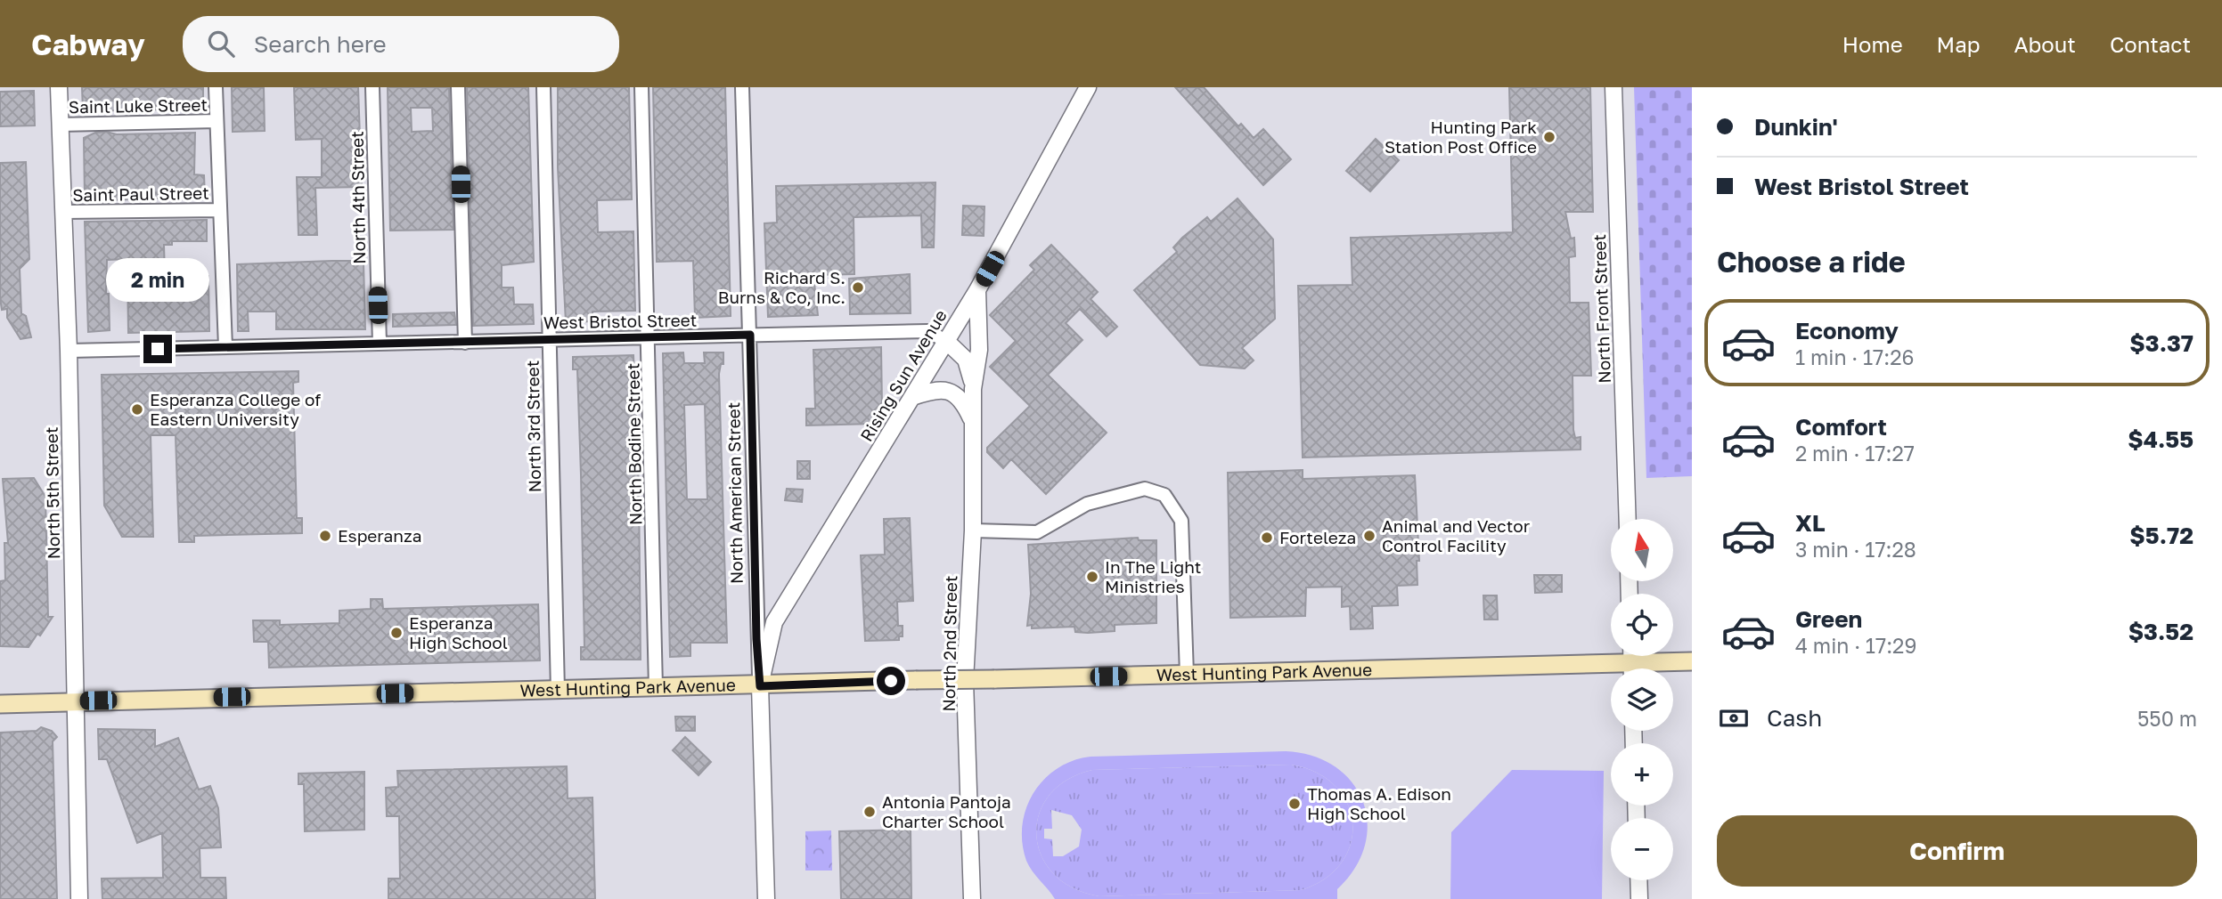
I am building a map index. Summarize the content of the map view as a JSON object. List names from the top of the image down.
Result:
{
  "streets": {
    "main road": ["West Hunting Park Avenue"],
    "street": [
      "Saint Luke Street",
      "Saint Paul Street",
      "North 4th Street",
      "North Front Street",
      "West Bristol Street",
      "Rising Sun Avenue",
      "North 3rd Street",
      "North Bodine Street",
      "North 5th Street",
      "North American Street",
      "North 2nd Street"
    ]
  },
  "crossings": [
    ["Saint Luke Street", "North 5th Street"],
    ["Saint Paul Street", "North 5th Street"],
    ["North 4th Street", "West Bristol Street"],
    ["West Bristol Street", "Rising Sun Avenue"],
    ["West Bristol Street", "North 3rd Street"],
    ["West Bristol Street", "North Bodine Street"],
    ["West Bristol Street", "North 5th Street"],
    ["West Bristol Street", "North American Street"],
    ["West Bristol Street", "North 2nd Street"],
    ["Rising Sun Avenue", "North American Street"],
    ["Rising Sun Avenue", "North 2nd Street"],
    ["Rising Sun Avenue", "West Hunting Park Avenue"],
    ["North 3rd Street", "West Hunting Park Avenue"],
    ["North Bodine Street", "West Hunting Park Avenue"],
    ["North 5th Street", "West Hunting Park Avenue"],
    ["North American Street", "West Hunting Park Avenue"]
  ],
  "places": [
    "Hunting Park Station Post Office",
    "Richard S. Burns & Co, Inc.",
    "Esperanza College of Eastern University",
    "Esperanza",
    "Animal and Vector Control Facility",
    "Forteleza",
    "In The Light Ministries",
    "Esperanza High School",
    "Thomas A. Edison High School",
    "Antonia Pantoja Charter School"
  ],
  "north": "top",
  "page": {
    "header": "Cabway",
    "search": "Search here",
    "nav": [
      "Home",
      "Map",
      "About",
      "Contact"
    ],
    "banner": ["Dunkin'", "West Bristol Street"],
    "heading": "Choose a ride",
    "bubble": "2 min",
    "list": [
      {
        "name": "Economy",
        "note": "1 min · 17:26",
        "value": "$3.37"
      },
      {
        "name": "Comfort",
        "note": "2 min · 17:27",
        "value": "$4.55"
      },
      {
        "name": "XL",
        "note": "3 min · 17:28",
        "value": "$5.72"
      },
      {
        "name": "Green",
        "note": "4 min · 17:29",
        "value": "$3.52"
      }
    ],
    "map_buttons": ["+", "−"],
    "pay": ["Cash", "550 m"],
    "buttons": "Confirm"
  }
}
